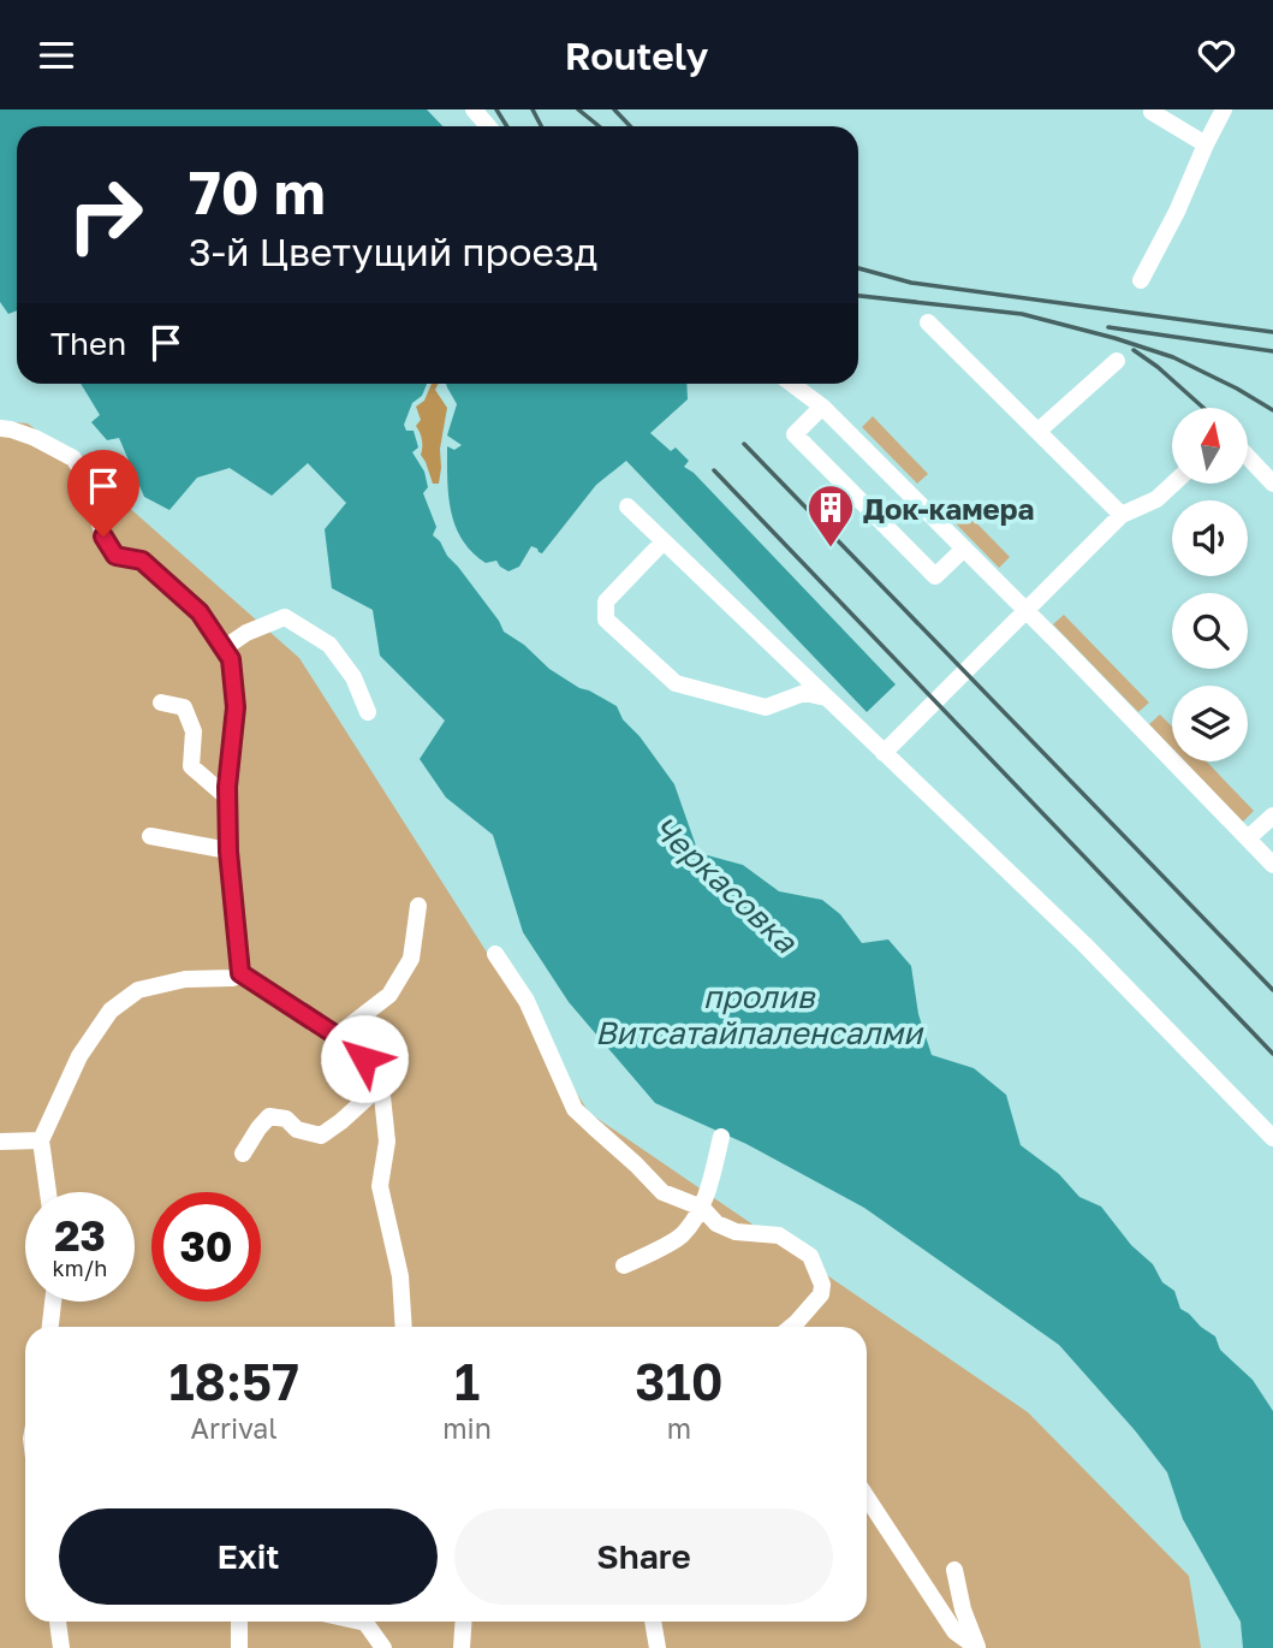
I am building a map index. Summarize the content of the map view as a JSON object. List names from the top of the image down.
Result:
{
  "water": ["Черкасовка", "пролив Витсатайпаленсалми"],
  "places": {
    "building": ["Док-камера"]
  },
  "north": "top",
  "page": {
    "header": "Routely",
    "turn": ["70 m", "3-й Цветущий проезд"],
    "then": "Then",
    "speed": "23 km/h",
    "limit": "30",
    "eta": [
      "18:57",
      "Arrival",
      "1",
      "min",
      "310",
      "m"
    ],
    "buttons": ["Exit", "Share"]
  }
}
